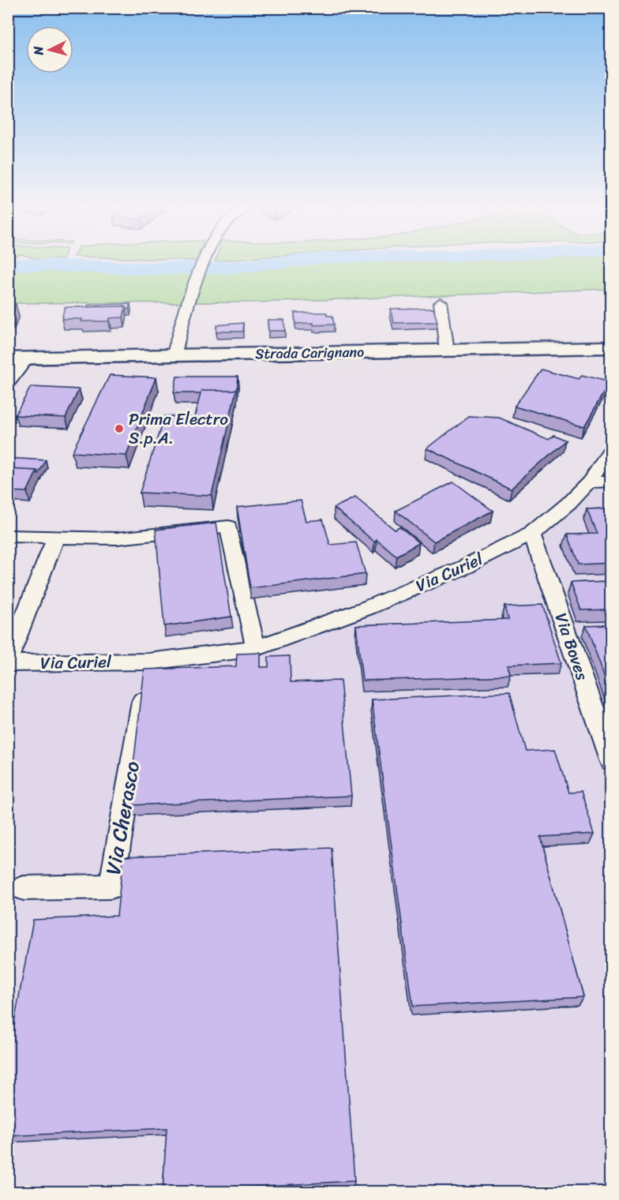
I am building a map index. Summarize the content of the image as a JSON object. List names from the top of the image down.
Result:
{
  "streets": {
    "main road": ["Strada Carignano"],
    "street": ["Via Curiel", "Via Boves", "Via Cherasco"]
  },
  "crossings": [
    ["Via Curiel", "Via Boves"],
    ["Via Curiel", "Via Cherasco"]
  ],
  "places": ["Prima Electro S.p.A."],
  "north": "left"
}
